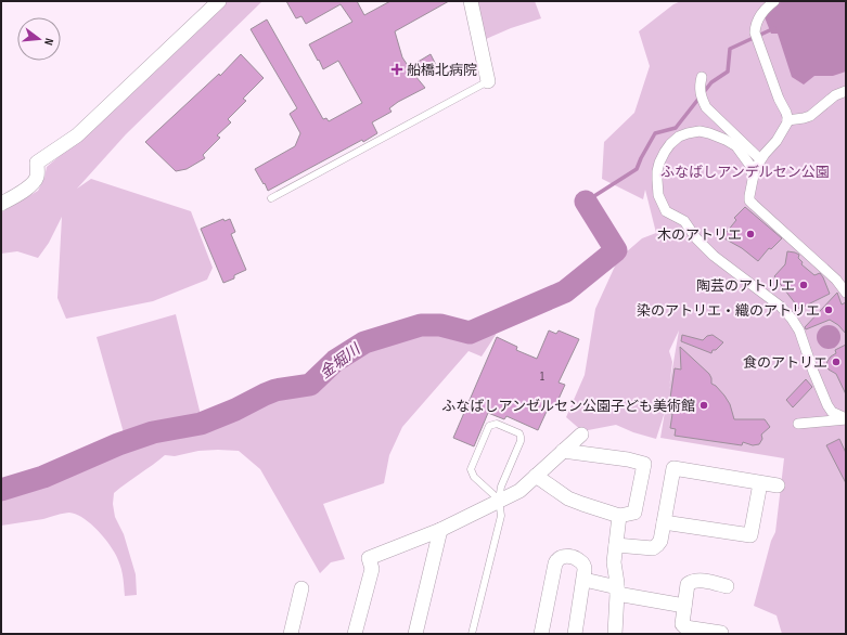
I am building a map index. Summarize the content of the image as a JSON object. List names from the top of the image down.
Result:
{
  "water": ["金堀川"],
  "parks": ["ふなばしアンデルセン公園"],
  "places": {
    "health": ["船橋北病院"],
    "other": [
      "木のアトリエ",
      "陶芸のアトリエ",
      "染のアトリエ・織のアトリエ",
      "食のアトリエ",
      "ふなばしアンゼルセン公園子ども美術館"
    ]
  },
  "house_numbers": ["1"],
  "north": "right"
}
